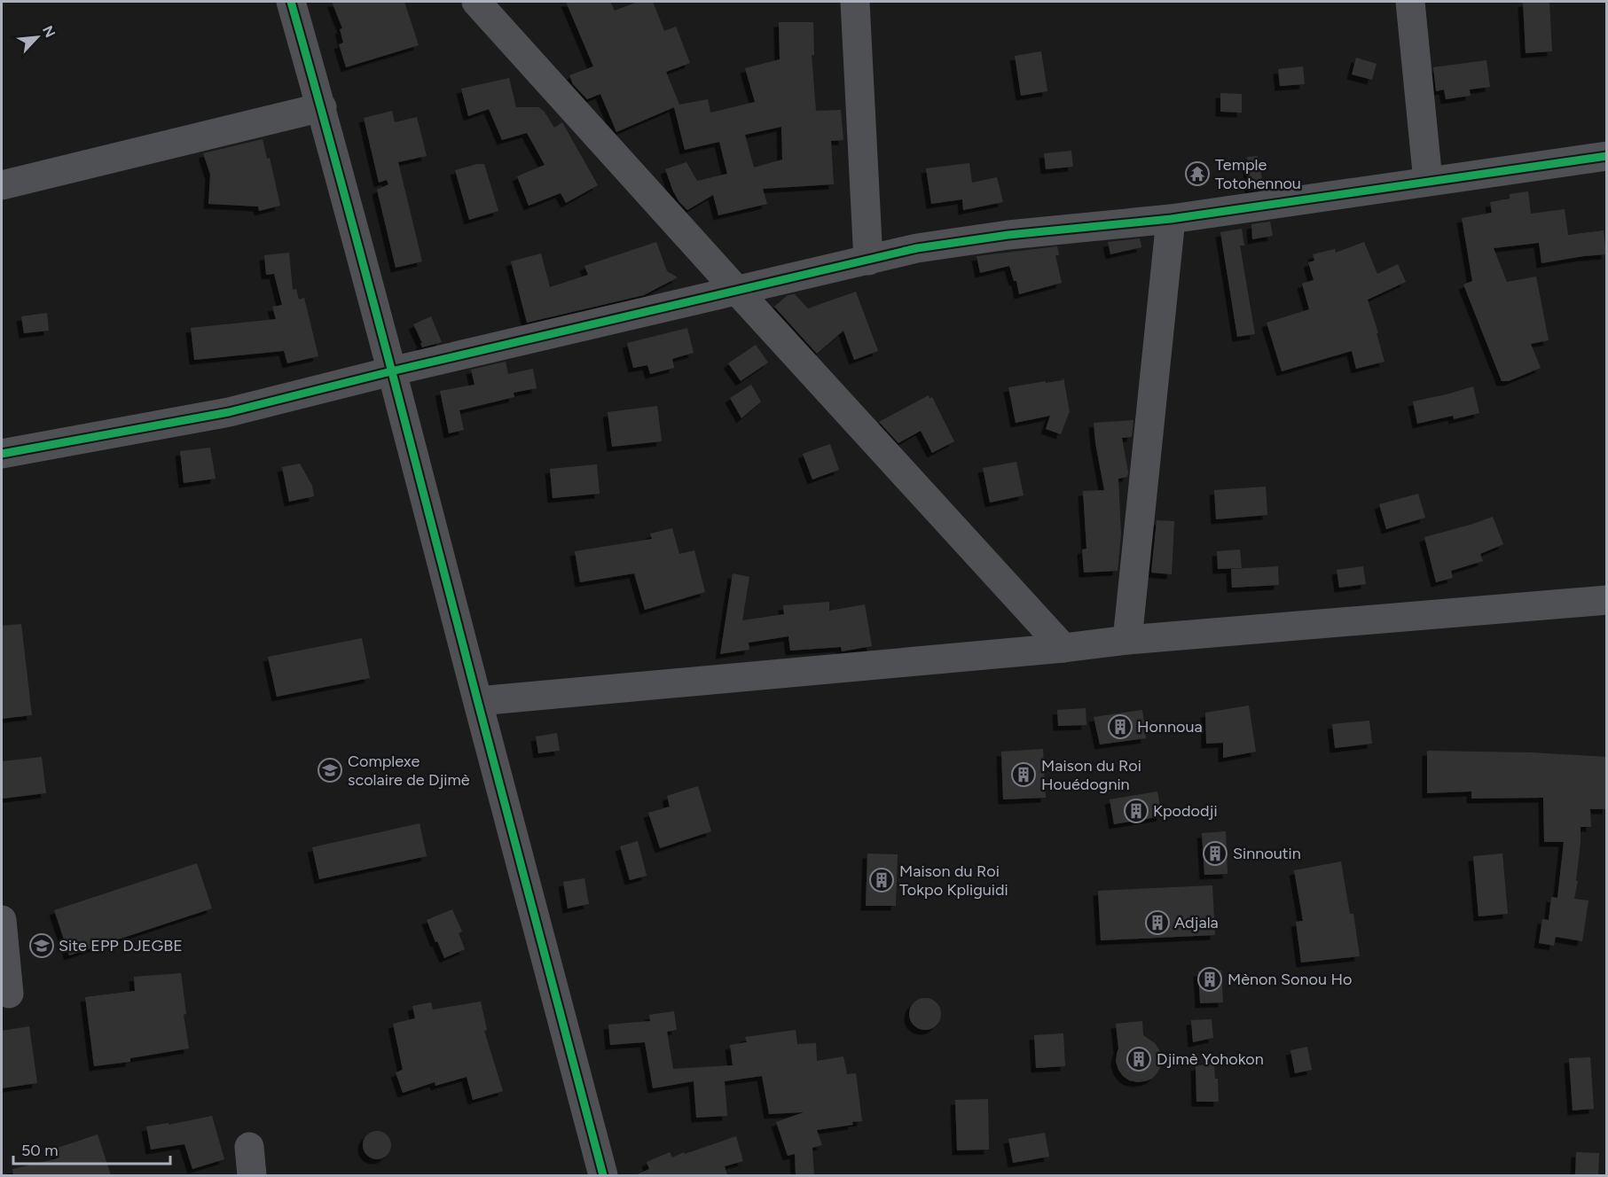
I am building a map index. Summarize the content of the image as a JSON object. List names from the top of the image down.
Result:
{
  "places": {
    "temple": ["Temple Totohennou"],
    "building": [
      "Honnoua",
      "Maison du Roi Houédognin",
      "Kpododji",
      "Sinnoutin",
      "Maison du Roi Tokpo Kpliguidi",
      "Adjala",
      "Mènon Sonou Ho",
      "Djimè Yohokon"
    ],
    "school or university": ["Complexe scolaire de Djimè", "Site EPP DJEGBE"]
  },
  "scale_bar": "50 m",
  "north": "top right"
}
